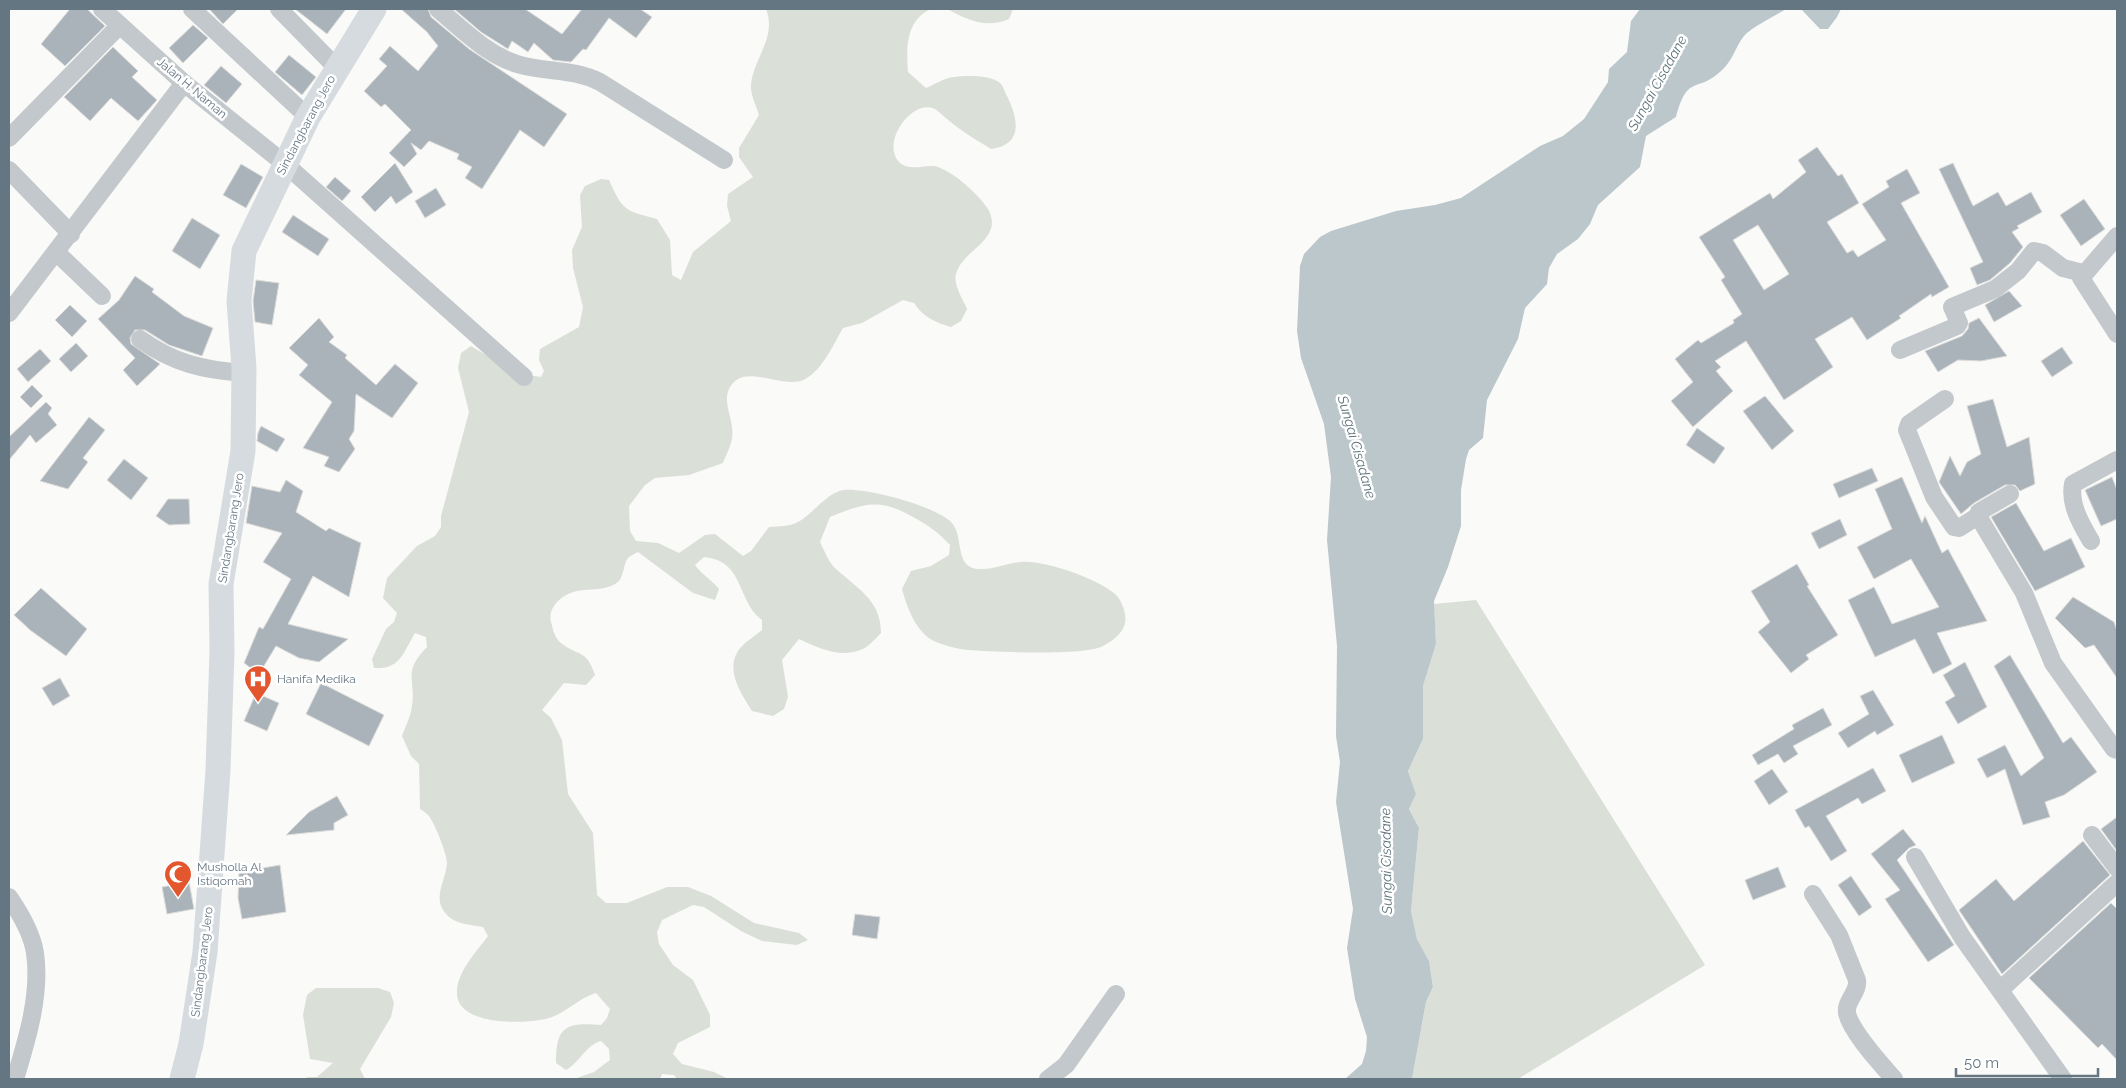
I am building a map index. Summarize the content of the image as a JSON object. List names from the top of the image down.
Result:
{
  "streets": {
    "street": ["Jalan H. Naman", "Sindangbarang Jero"]
  },
  "crossings": [
    ["Jalan H. Naman", "Sindangbarang Jero"]
  ],
  "water": ["Sungai Cisadane"],
  "places": {
    "hospital": ["Hanifa Medika"],
    "mosque": ["Musholla Al Istiqomah"]
  },
  "scale_bar": "50 m"
}
